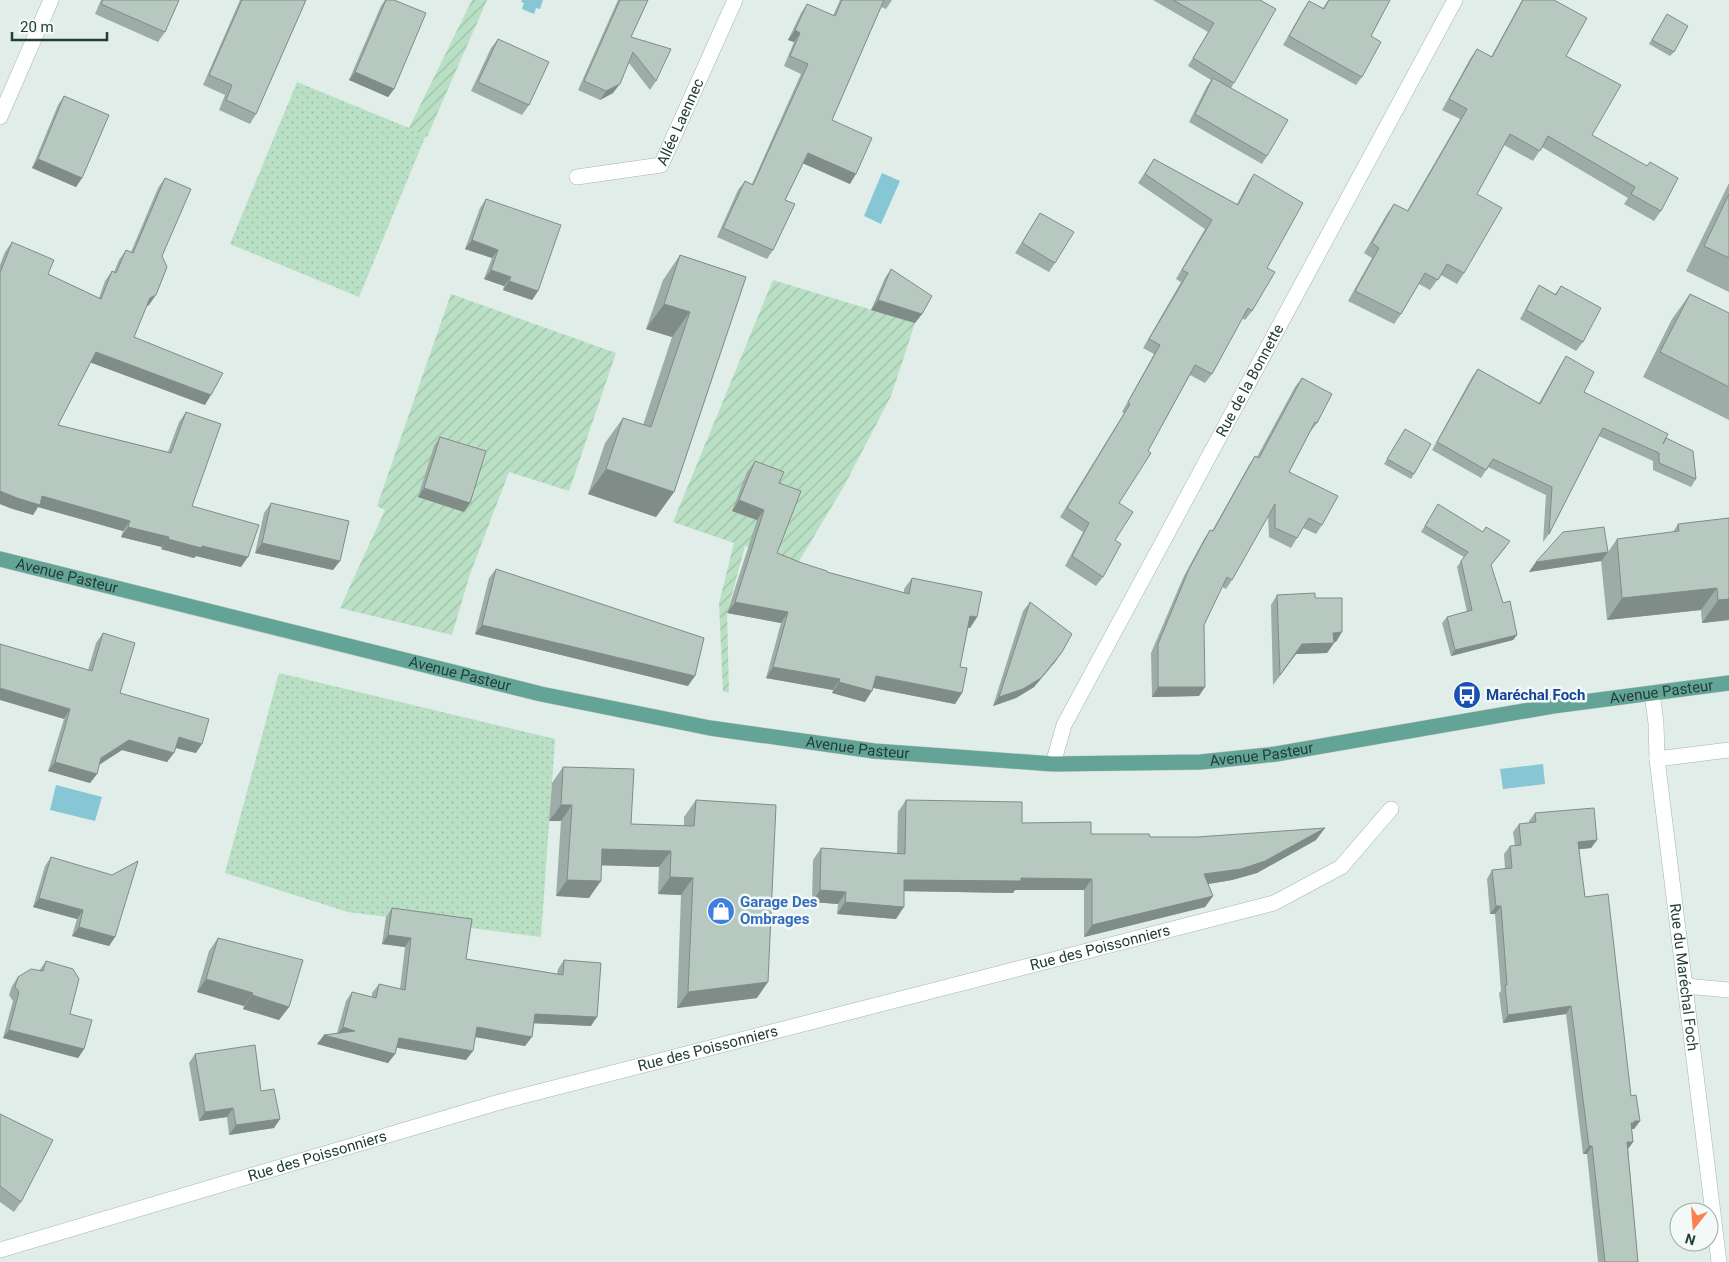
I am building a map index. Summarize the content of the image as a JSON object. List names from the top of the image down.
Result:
{
  "streets": {
    "main road": ["Avenue Pasteur"],
    "street": [
      "Allée Laennec",
      "Rue de la Bonnette",
      "Rue des Poissonniers",
      "Rue du Maréchal Foch"
    ]
  },
  "crossings": [
    ["Rue de la Bonnette", "Avenue Pasteur"],
    ["Avenue Pasteur", "Rue du Maréchal Foch"]
  ],
  "places": {
    "bus stop": ["Maréchal Foch"],
    "shop": ["Garage Des Ombrages"]
  },
  "scale_bar": "20 m",
  "north": "bottom"
}
